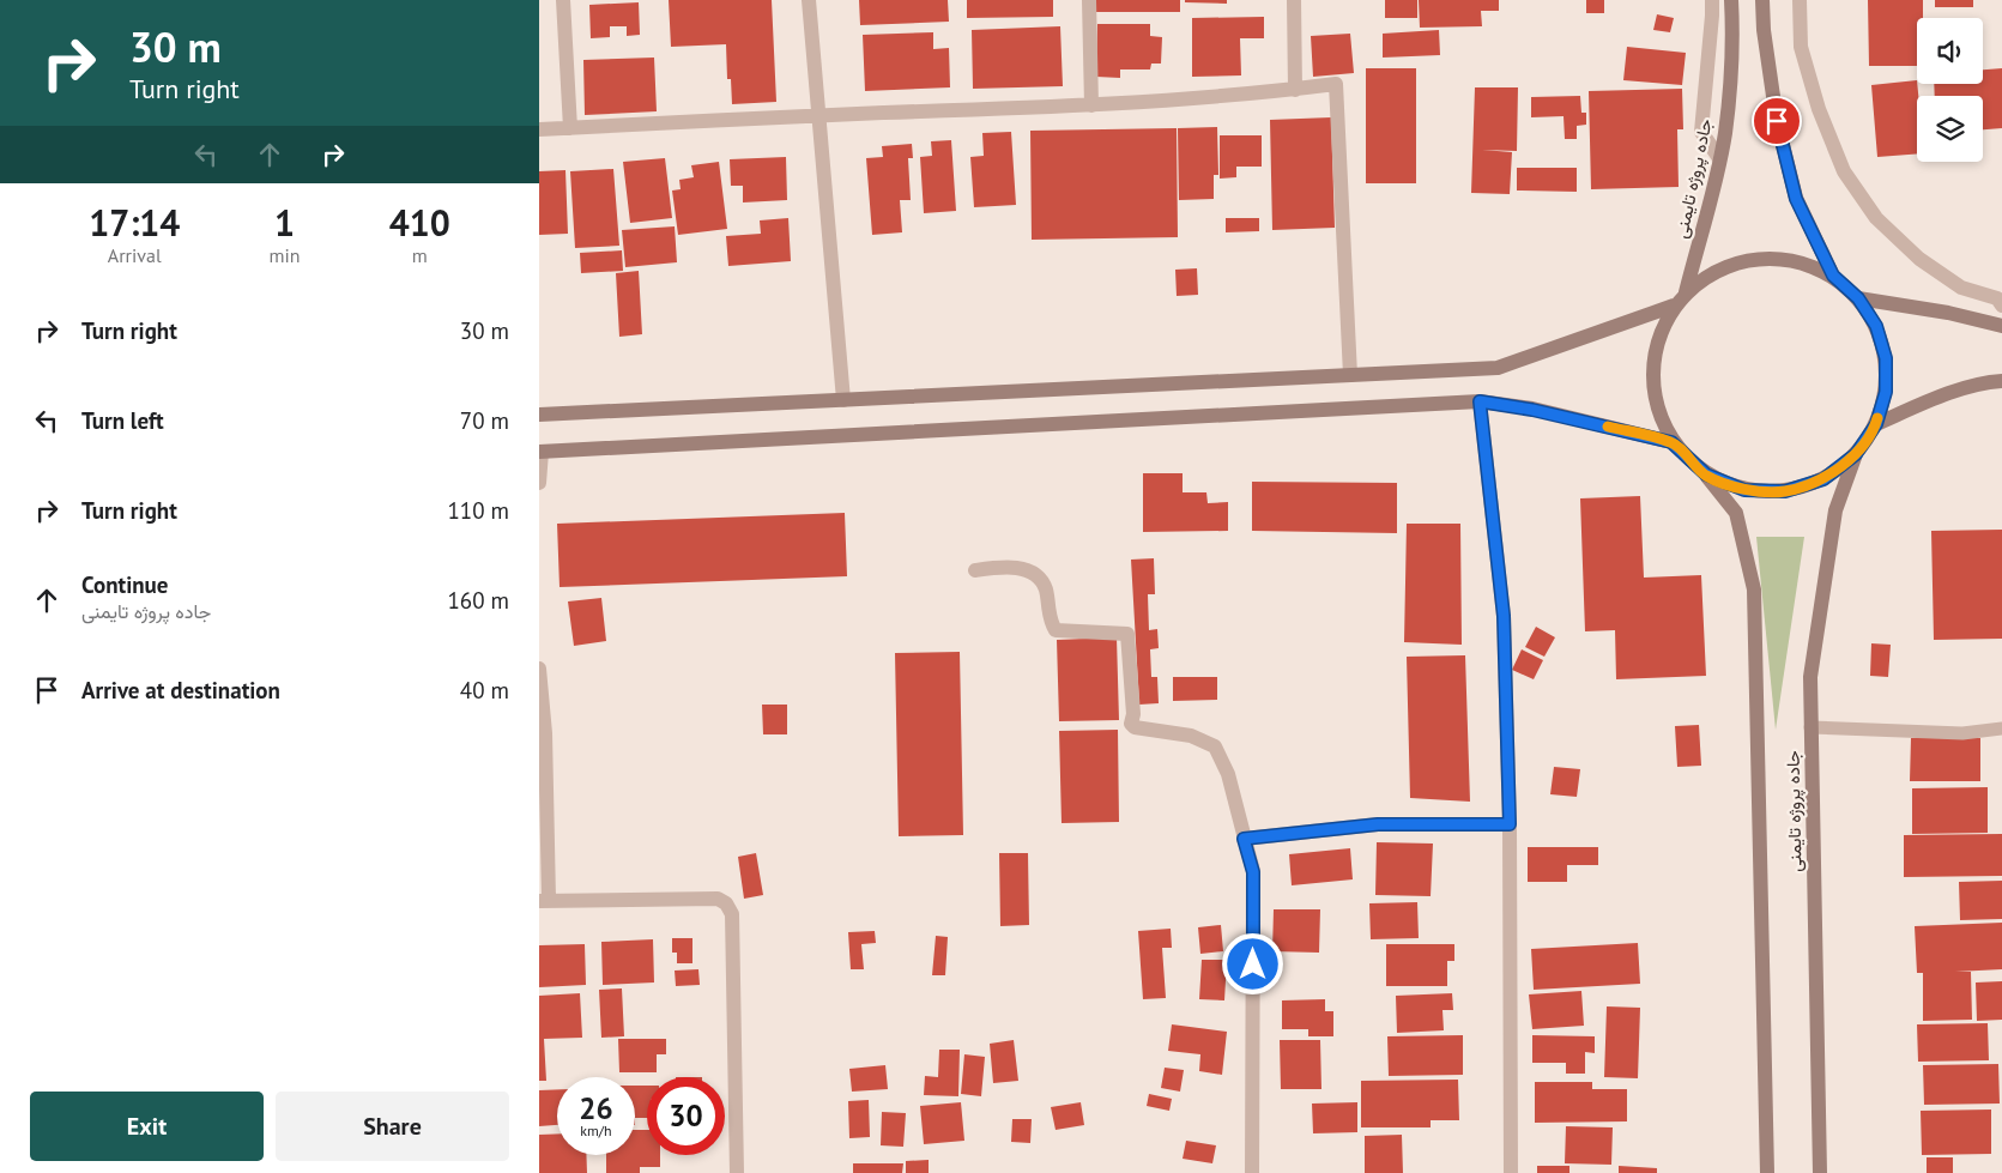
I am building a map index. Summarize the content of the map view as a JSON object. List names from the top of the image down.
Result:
{
  "streets": {
    "main road": ["جاده پروژه تایمنی"]
  },
  "page": {
    "turn": ["30 m", "Turn right"],
    "eta": [
      "17:14",
      "Arrival",
      "1",
      "min",
      "410",
      "m"
    ],
    "list": [
      {
        "name": "Turn right",
        "value": "30 m"
      },
      {
        "name": "Turn left",
        "value": "70 m"
      },
      {
        "name": "Turn right",
        "value": "110 m"
      },
      {
        "name": "Continue",
        "note": "جاده پروژه تایمنی",
        "value": "160 m"
      },
      {
        "name": "Arrive at destination",
        "value": "40 m"
      }
    ],
    "speed": "26 km/h",
    "limit": "30",
    "buttons": ["Exit", "Share"]
  }
}
